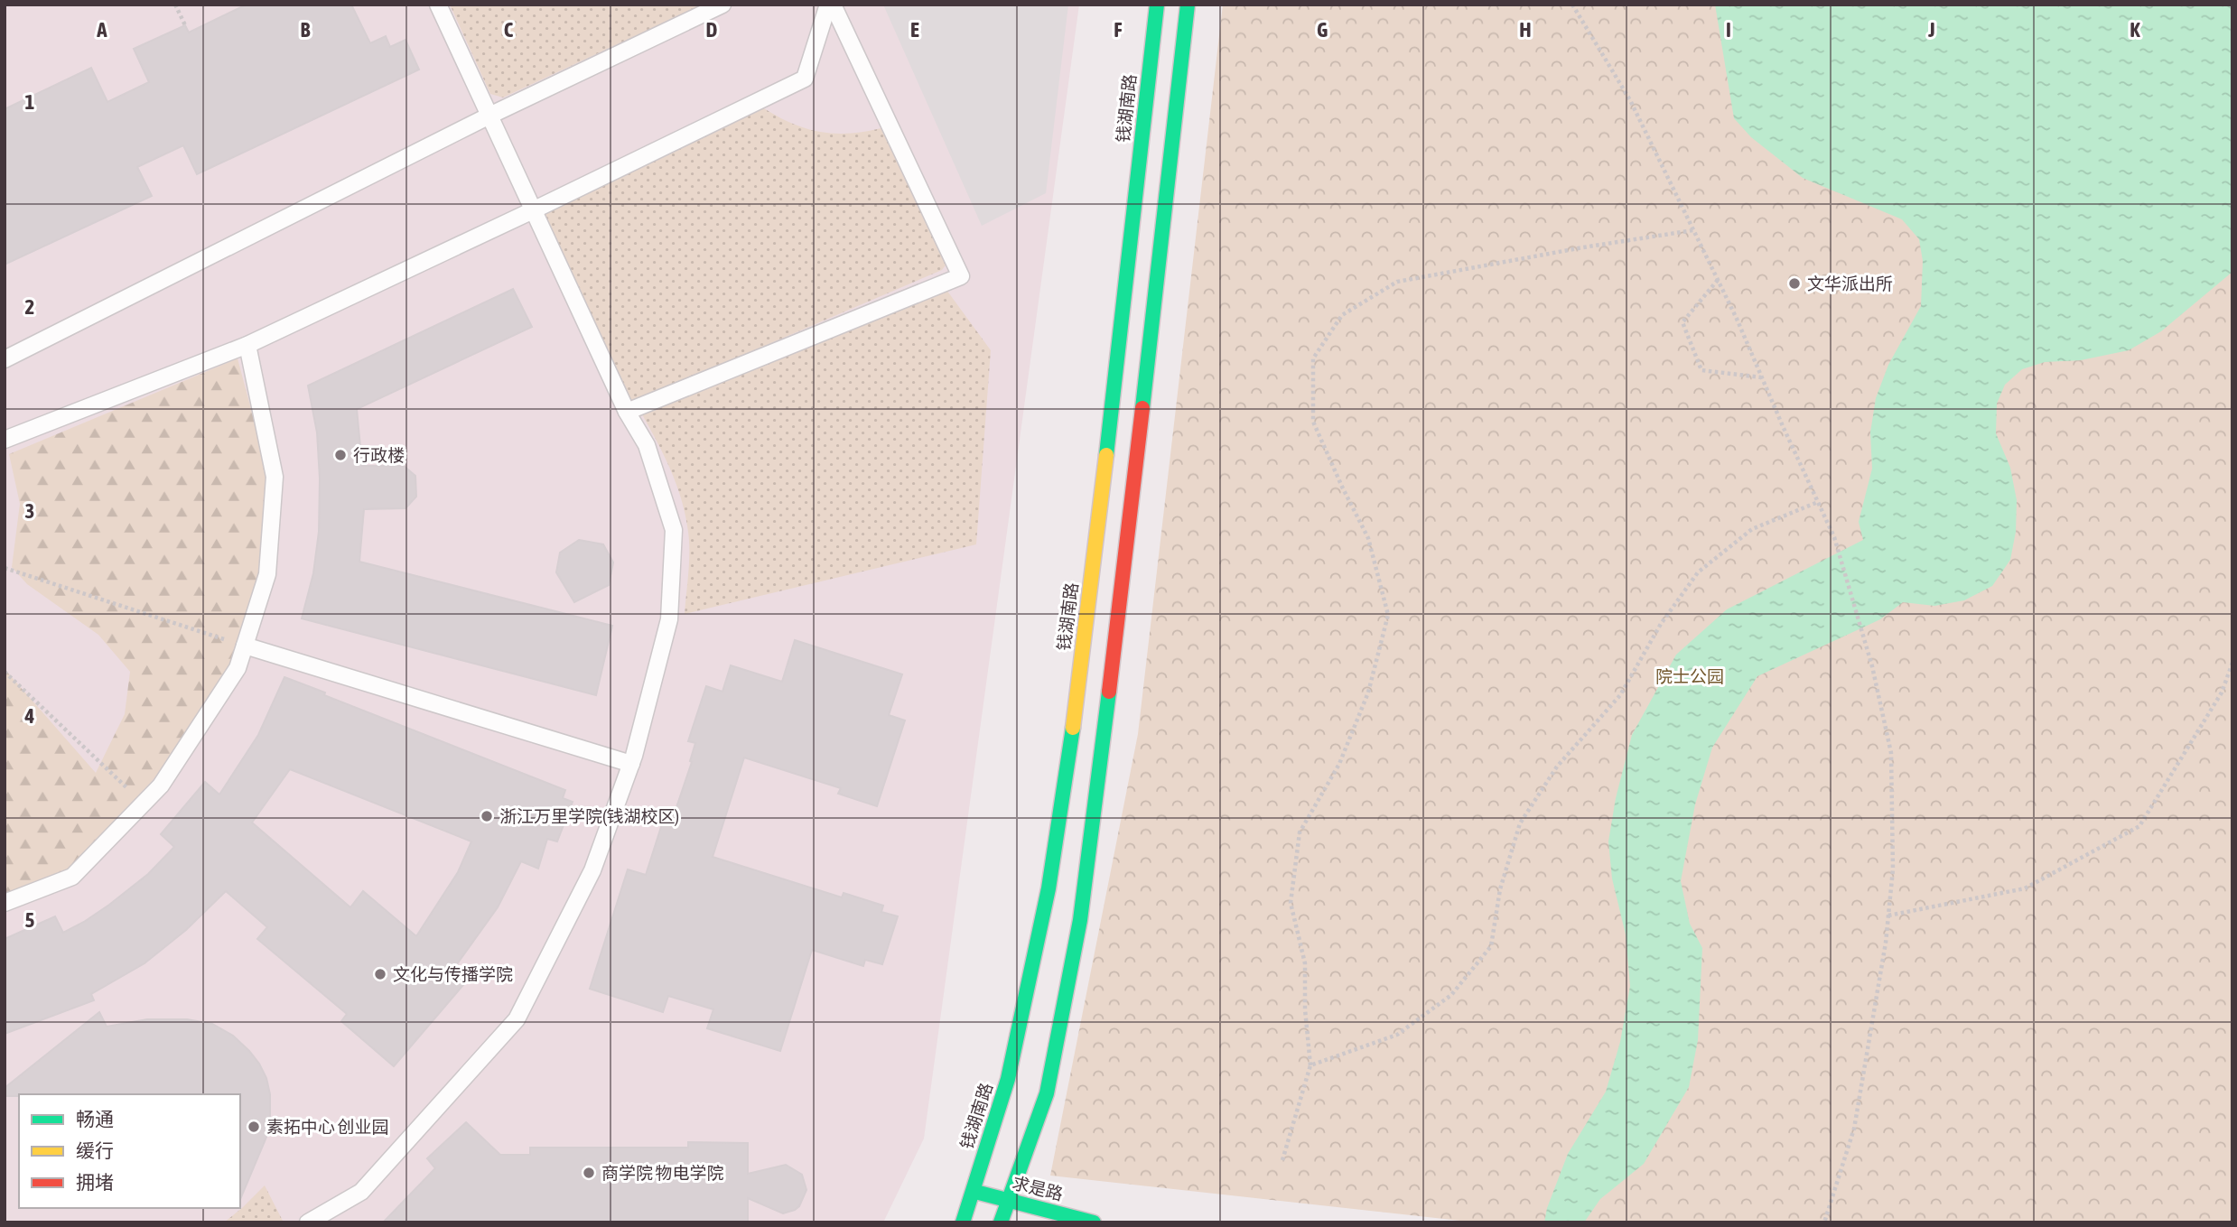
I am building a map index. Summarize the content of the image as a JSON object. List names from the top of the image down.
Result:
{
  "streets": {
    "main road": ["钱湖南路", "求是路"]
  },
  "crossings": [
    ["钱湖南路", "求是路"]
  ],
  "parks": ["院士公园"],
  "places": [
    "文华派出所",
    "行政楼",
    "浙江万里学院(钱湖校区)",
    "文化与传播学院",
    "素拓中心 创业园",
    "商学院 物电学院"
  ],
  "legend": ["畅通", "缓行", "拥堵"],
  "grid": {
    "columns": [
      "A",
      "B",
      "C",
      "D",
      "E",
      "F",
      "G",
      "H",
      "I",
      "J",
      "K"
    ],
    "rows": [
      "1",
      "2",
      "3",
      "4",
      "5"
    ]
  }
}
